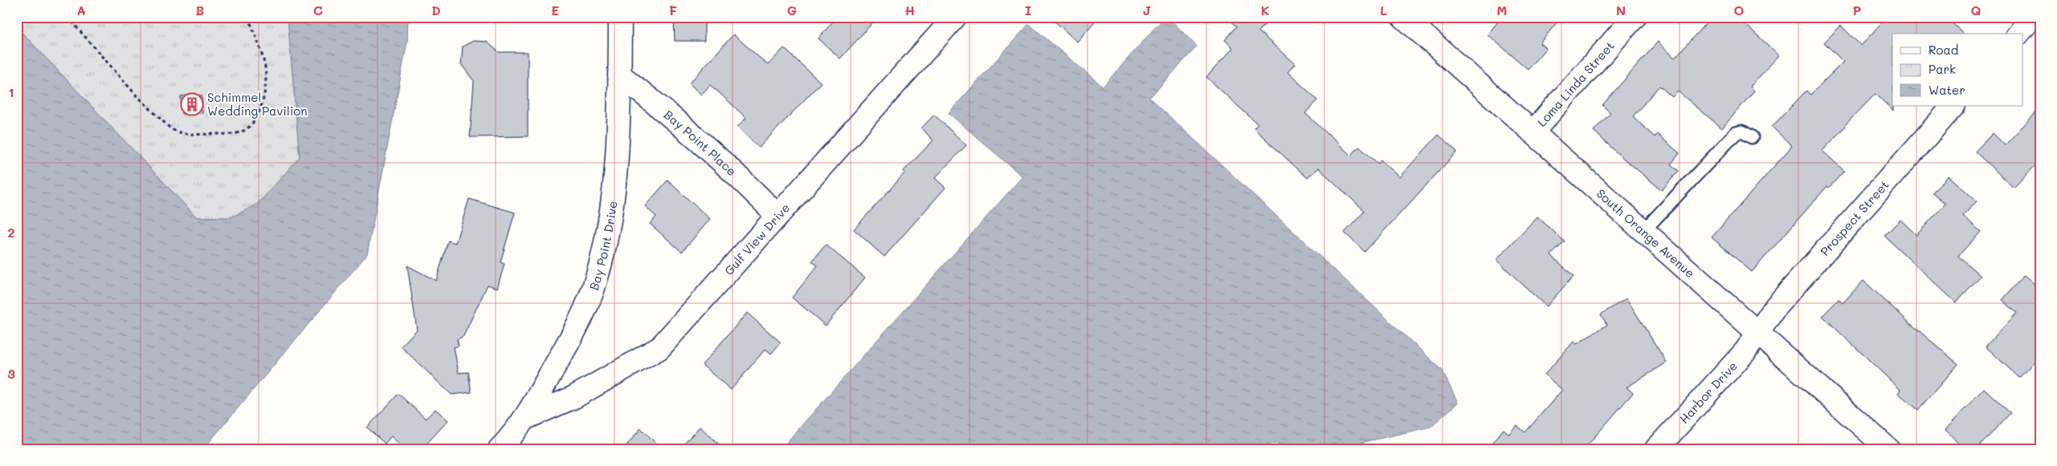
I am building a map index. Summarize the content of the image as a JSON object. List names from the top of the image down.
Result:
{
  "streets": {
    "street": [
      "Loma Linda Street",
      "Bay Point Place",
      "Prospect Street",
      "South Orange Avenue",
      "Gulf View Drive",
      "Bay Point Drive",
      "Harbor Drive"
    ]
  },
  "crossings": [
    ["Loma Linda Street", "South Orange Avenue"],
    ["Bay Point Place", "Gulf View Drive"],
    ["Bay Point Place", "Bay Point Drive"],
    ["Prospect Street", "South Orange Avenue"],
    ["Prospect Street", "Harbor Drive"],
    ["South Orange Avenue", "Harbor Drive"],
    ["Gulf View Drive", "Bay Point Drive"]
  ],
  "places": {
    "building": ["Schimmel Wedding Pavilion"]
  },
  "legend": ["Road", "Park", "Water"],
  "grid": {
    "columns": [
      "A",
      "B",
      "C",
      "D",
      "E",
      "F",
      "G",
      "H",
      "I",
      "J",
      "K",
      "L",
      "M",
      "N",
      "O",
      "P",
      "Q"
    ],
    "rows": ["1", "2", "3"]
  }
}
